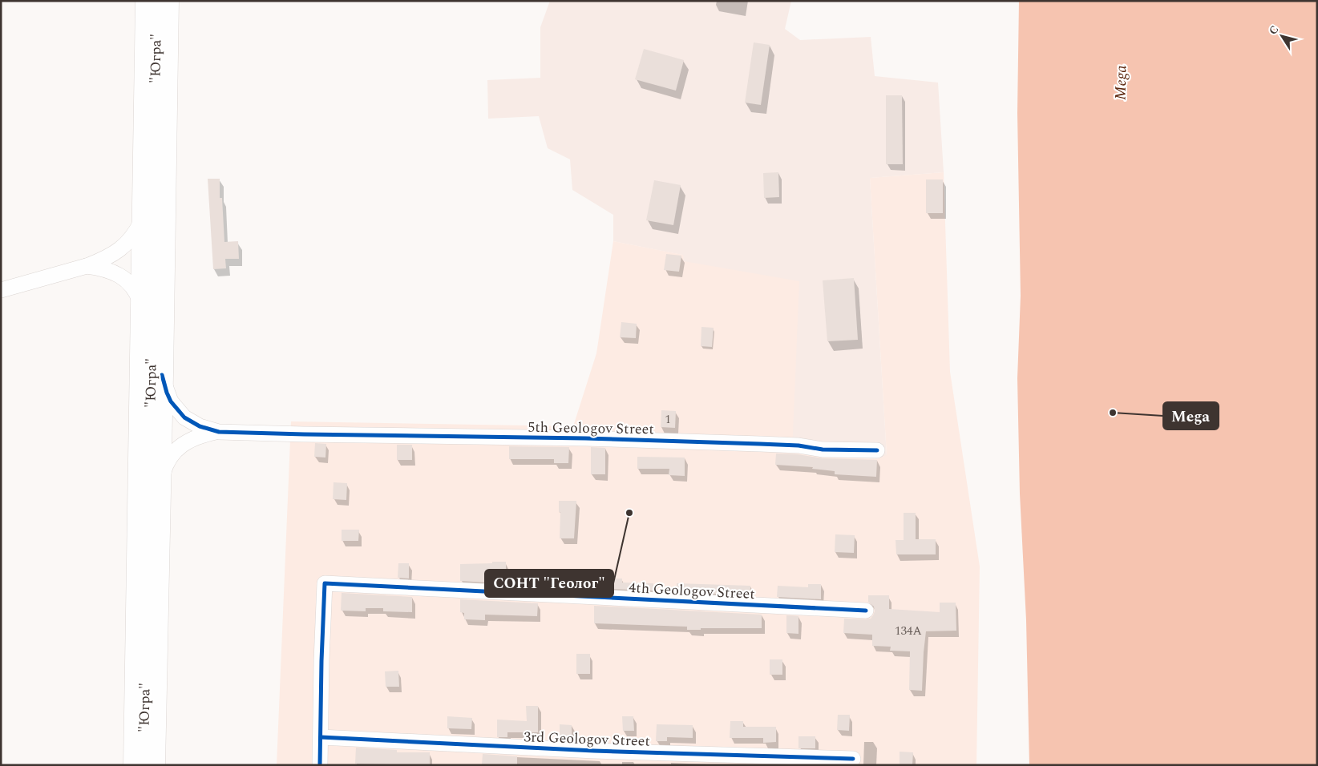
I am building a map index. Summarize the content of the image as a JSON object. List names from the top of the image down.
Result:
{
  "streets": {
    "highway": ["\"Югра\""],
    "street": ["5th Geologov Street", "4th Geologov Street", "3rd Geologov Street"]
  },
  "crossings": [
    ["4th Geologov Street", "3rd Geologov Street"]
  ],
  "water": ["Mega"],
  "places": ["Mega", "СОНТ \"Геолог\""],
  "house_numbers": ["1", "134А"],
  "north": "top left"
}
